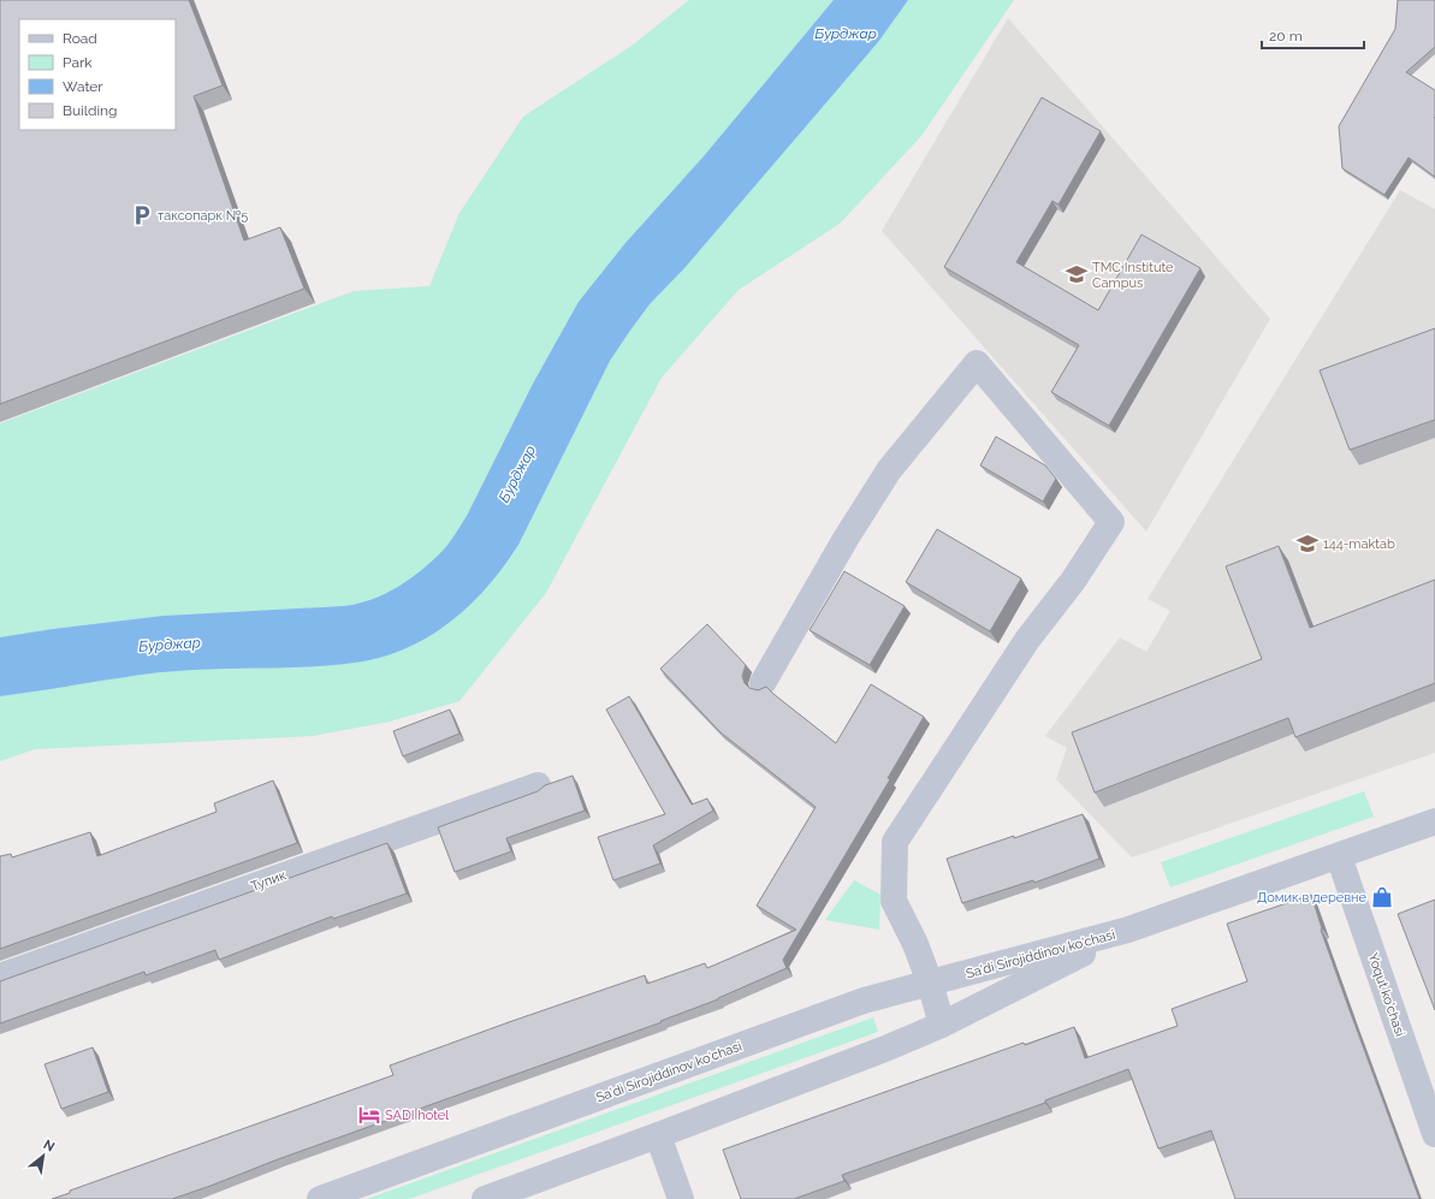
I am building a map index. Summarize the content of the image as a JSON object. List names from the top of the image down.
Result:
{
  "streets": {
    "street": ["Тупик", "Sa'di Sirojiddinov ko'chasi", "Yoqut ko'chasi"]
  },
  "water": ["Бурджар"],
  "places": {
    "parking": ["таксопарк №5"],
    "school or university": ["TMC Institute Campus", "144-maktab"],
    "shop": ["Домик в деревне"],
    "hotel": ["SADI hotel"]
  },
  "legend": [
    "Road",
    "Park",
    "Water",
    "Building"
  ],
  "scale_bar": "20 m",
  "north": "top right"
}
